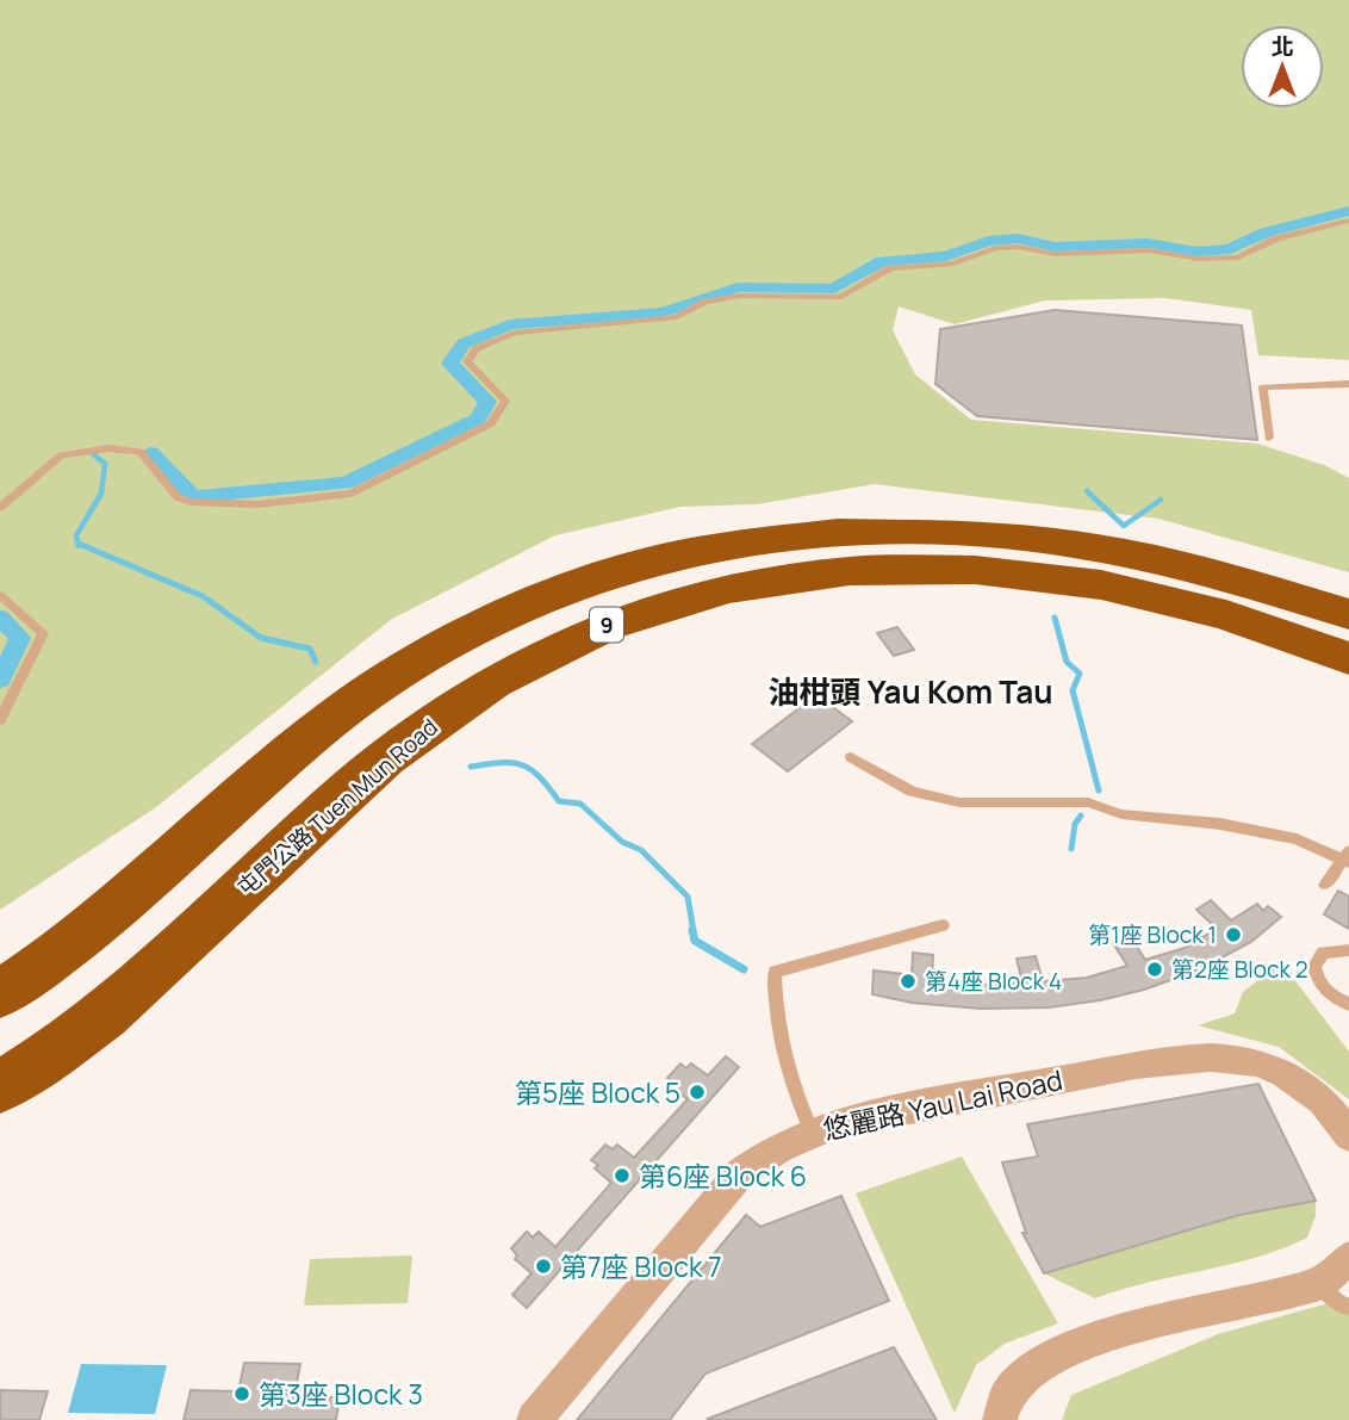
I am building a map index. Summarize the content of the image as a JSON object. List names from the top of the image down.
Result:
{
  "streets": {
    "highway": ["9", "屯門公路 Tuen Mun Road"],
    "street": ["悠麗路 Yau Lai Road"]
  },
  "districts": ["油柑頭 Yau Kom Tau"],
  "places": [
    "第1座 Block 1",
    "第2座 Block 2",
    "第4座 Block 4",
    "第5座 Block 5",
    "第6座 Block 6",
    "第7座 Block 7",
    "第3座 Block 3"
  ],
  "north": "top"
}
